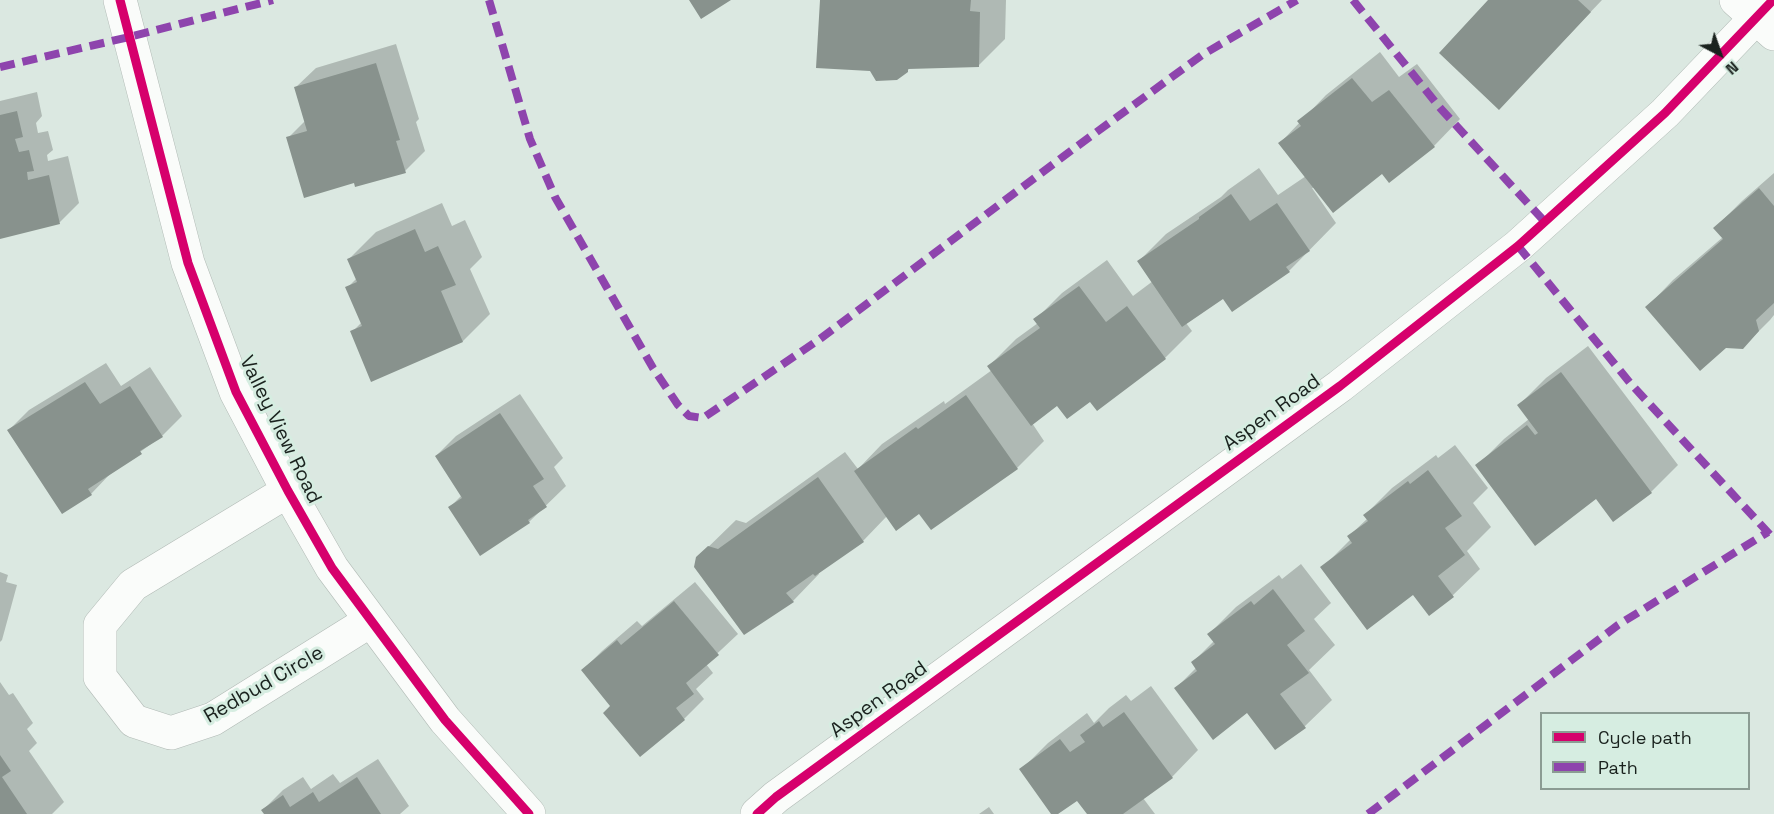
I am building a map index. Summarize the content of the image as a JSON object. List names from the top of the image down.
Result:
{
  "streets": {
    "street": ["Aspen Road", "Valley View Road", "Redbud Circle"]
  },
  "crossings": [
    ["Valley View Road", "Redbud Circle"]
  ],
  "legend": ["Cycle path", "Path"],
  "north": "bottom right"
}
